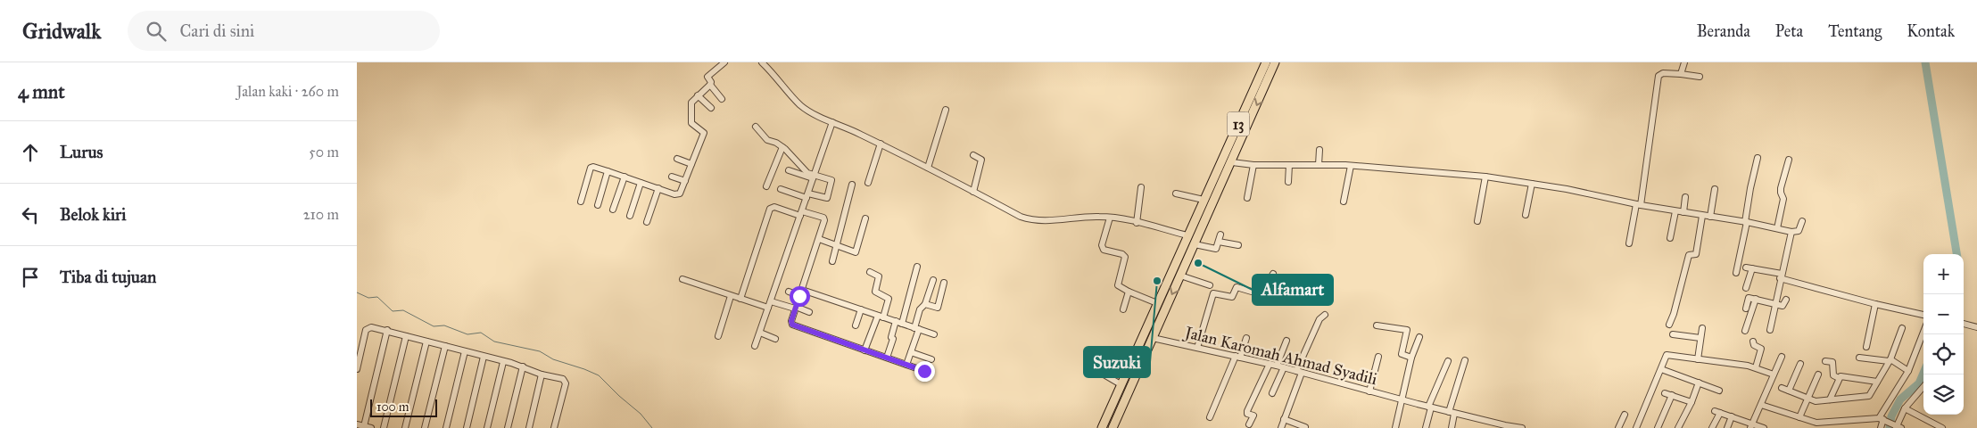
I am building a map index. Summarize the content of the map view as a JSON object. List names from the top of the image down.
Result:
{
  "streets": {
    "highway": ["13"],
    "street": ["Jalan Karomah Ahmad Syadili"]
  },
  "crossings": [
    ["13", "Jalan Karomah Ahmad Syadili"]
  ],
  "places": ["Alfamart", "Suzuki"],
  "scale_bar": "100 m",
  "page": {
    "header": "Gridwalk",
    "search": "Cari di sini",
    "nav": [
      "Beranda",
      "Peta",
      "Tentang",
      "Kontak"
    ],
    "heading": ["4 mnt", "Jalan kaki · 260 m"],
    "list": [
      ["Lurus", "50 m"],
      ["Belok kiri", "210 m"],
      "Tiba di tujuan"
    ],
    "map_buttons": ["+", "−"],
    "scale": "100 m"
  }
}
